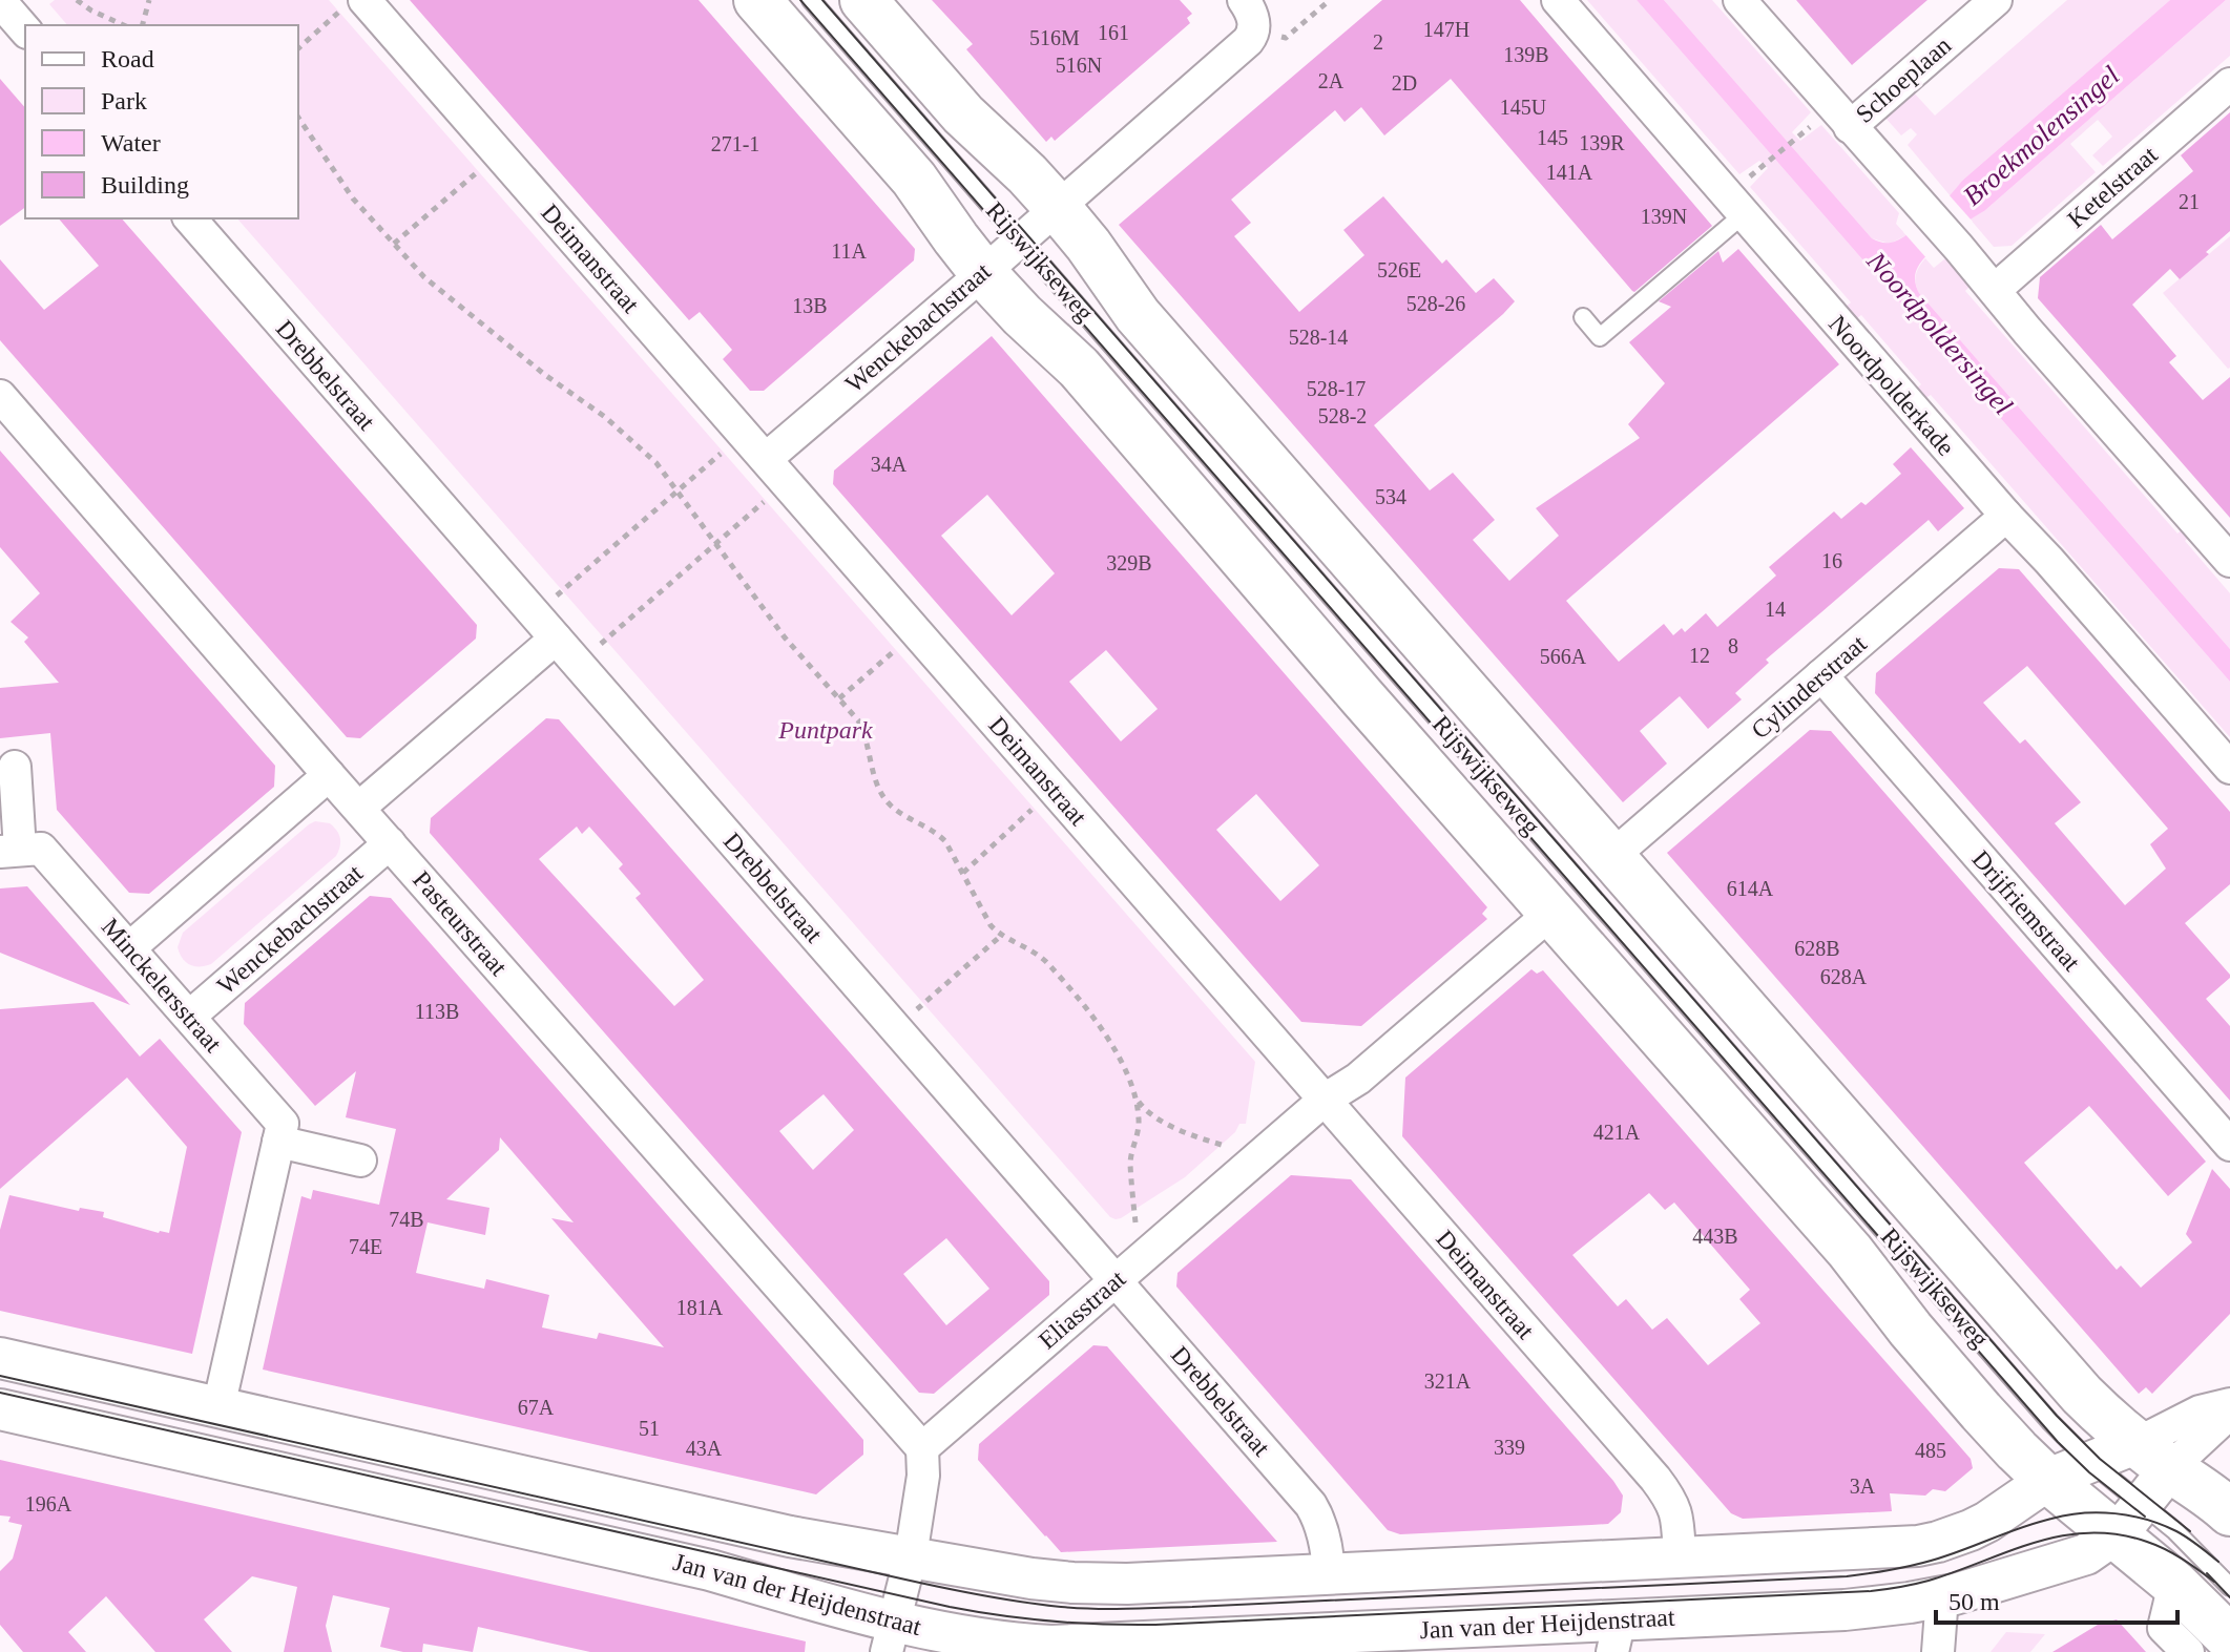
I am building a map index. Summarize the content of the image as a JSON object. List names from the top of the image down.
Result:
{
  "streets": {
    "main road": ["Rijswijkseweg"],
    "street": [
      "Schoeplaan",
      "Ketelstraat",
      "Deimanstraat",
      "Wenckebachstraat",
      "Drebbelstraat",
      "Noordpolderkade",
      "Cylinderstraat",
      "Drijfriemstraat",
      "Pasteurstraat",
      "Minckelersstraat",
      "Eliasstraat",
      "Jan van der Heijdenstraat"
    ]
  },
  "crossings": [
    ["Deimanstraat", "Wenckebachstraat"],
    ["Deimanstraat", "Eliasstraat"],
    ["Deimanstraat", "Jan van der Heijdenstraat"],
    ["Rijswijkseweg", "Wenckebachstraat"],
    ["Rijswijkseweg", "Cylinderstraat"],
    ["Rijswijkseweg", "Eliasstraat"],
    ["Rijswijkseweg", "Jan van der Heijdenstraat"],
    ["Wenckebachstraat", "Pasteurstraat"],
    ["Wenckebachstraat", "Minckelersstraat"],
    ["Drebbelstraat", "Eliasstraat"],
    ["Drebbelstraat", "Jan van der Heijdenstraat"],
    ["Noordpolderkade", "Cylinderstraat"],
    ["Cylinderstraat", "Drijfriemstraat"],
    ["Pasteurstraat", "Eliasstraat"]
  ],
  "water": ["Broekmolensingel", "Noordpoldersingel"],
  "parks": ["Puntpark"],
  "house_numbers": [
    "147H",
    "161",
    "516M",
    "2",
    "139B",
    "516N",
    "2A",
    "2D",
    "145U",
    "145",
    "139R",
    "271-1",
    "141A",
    "21",
    "139N",
    "11A",
    "526E",
    "528-26",
    "13B",
    "528-14",
    "528-17",
    "528-2",
    "34A",
    "534",
    "16",
    "329B",
    "14",
    "8",
    "12",
    "566A",
    "614A",
    "628B",
    "628A",
    "113B",
    "421A",
    "74B",
    "443B",
    "74E",
    "181A",
    "321A",
    "67A",
    "51",
    "339",
    "43A",
    "485",
    "3A",
    "196A"
  ],
  "legend": [
    "Road",
    "Park",
    "Water",
    "Building"
  ],
  "scale_bar": "50 m"
}
